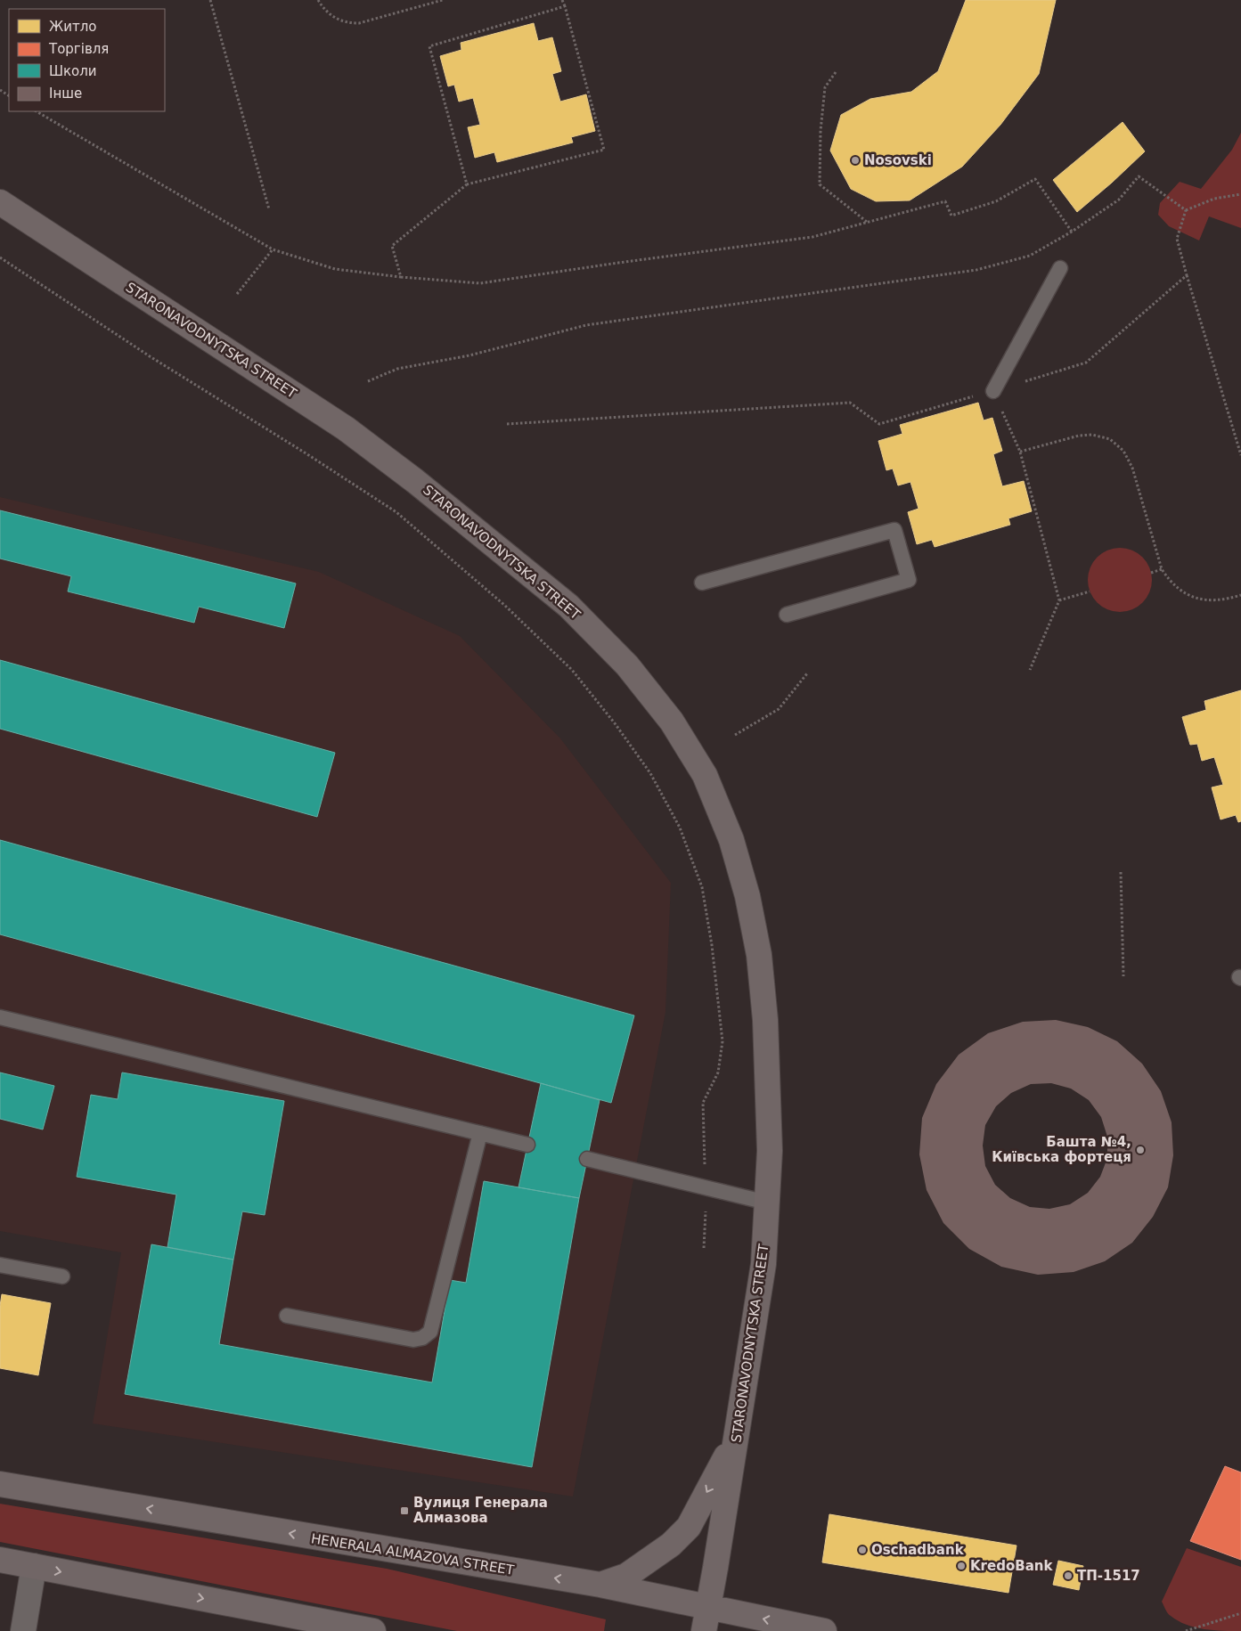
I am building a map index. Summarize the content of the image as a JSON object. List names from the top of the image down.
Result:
{
  "streets": {
    "main road": ["STARONAVODNYTSKA STREET", "HENERALA ALMAZOVA STREET"]
  },
  "crossings": [
    ["STARONAVODNYTSKA STREET", "HENERALA ALMAZOVA STREET"]
  ],
  "places": {
    "other": [
      "Nosovski",
      "Башта №4, Київська фортеця",
      "Oschadbank",
      "KredoBank",
      "ТП-1517"
    ],
    "transit": ["Вулиця Генерала Алмазова"]
  },
  "legend": [
    "Житло",
    "Торгівля",
    "Школи",
    "Інше"
  ]
}
